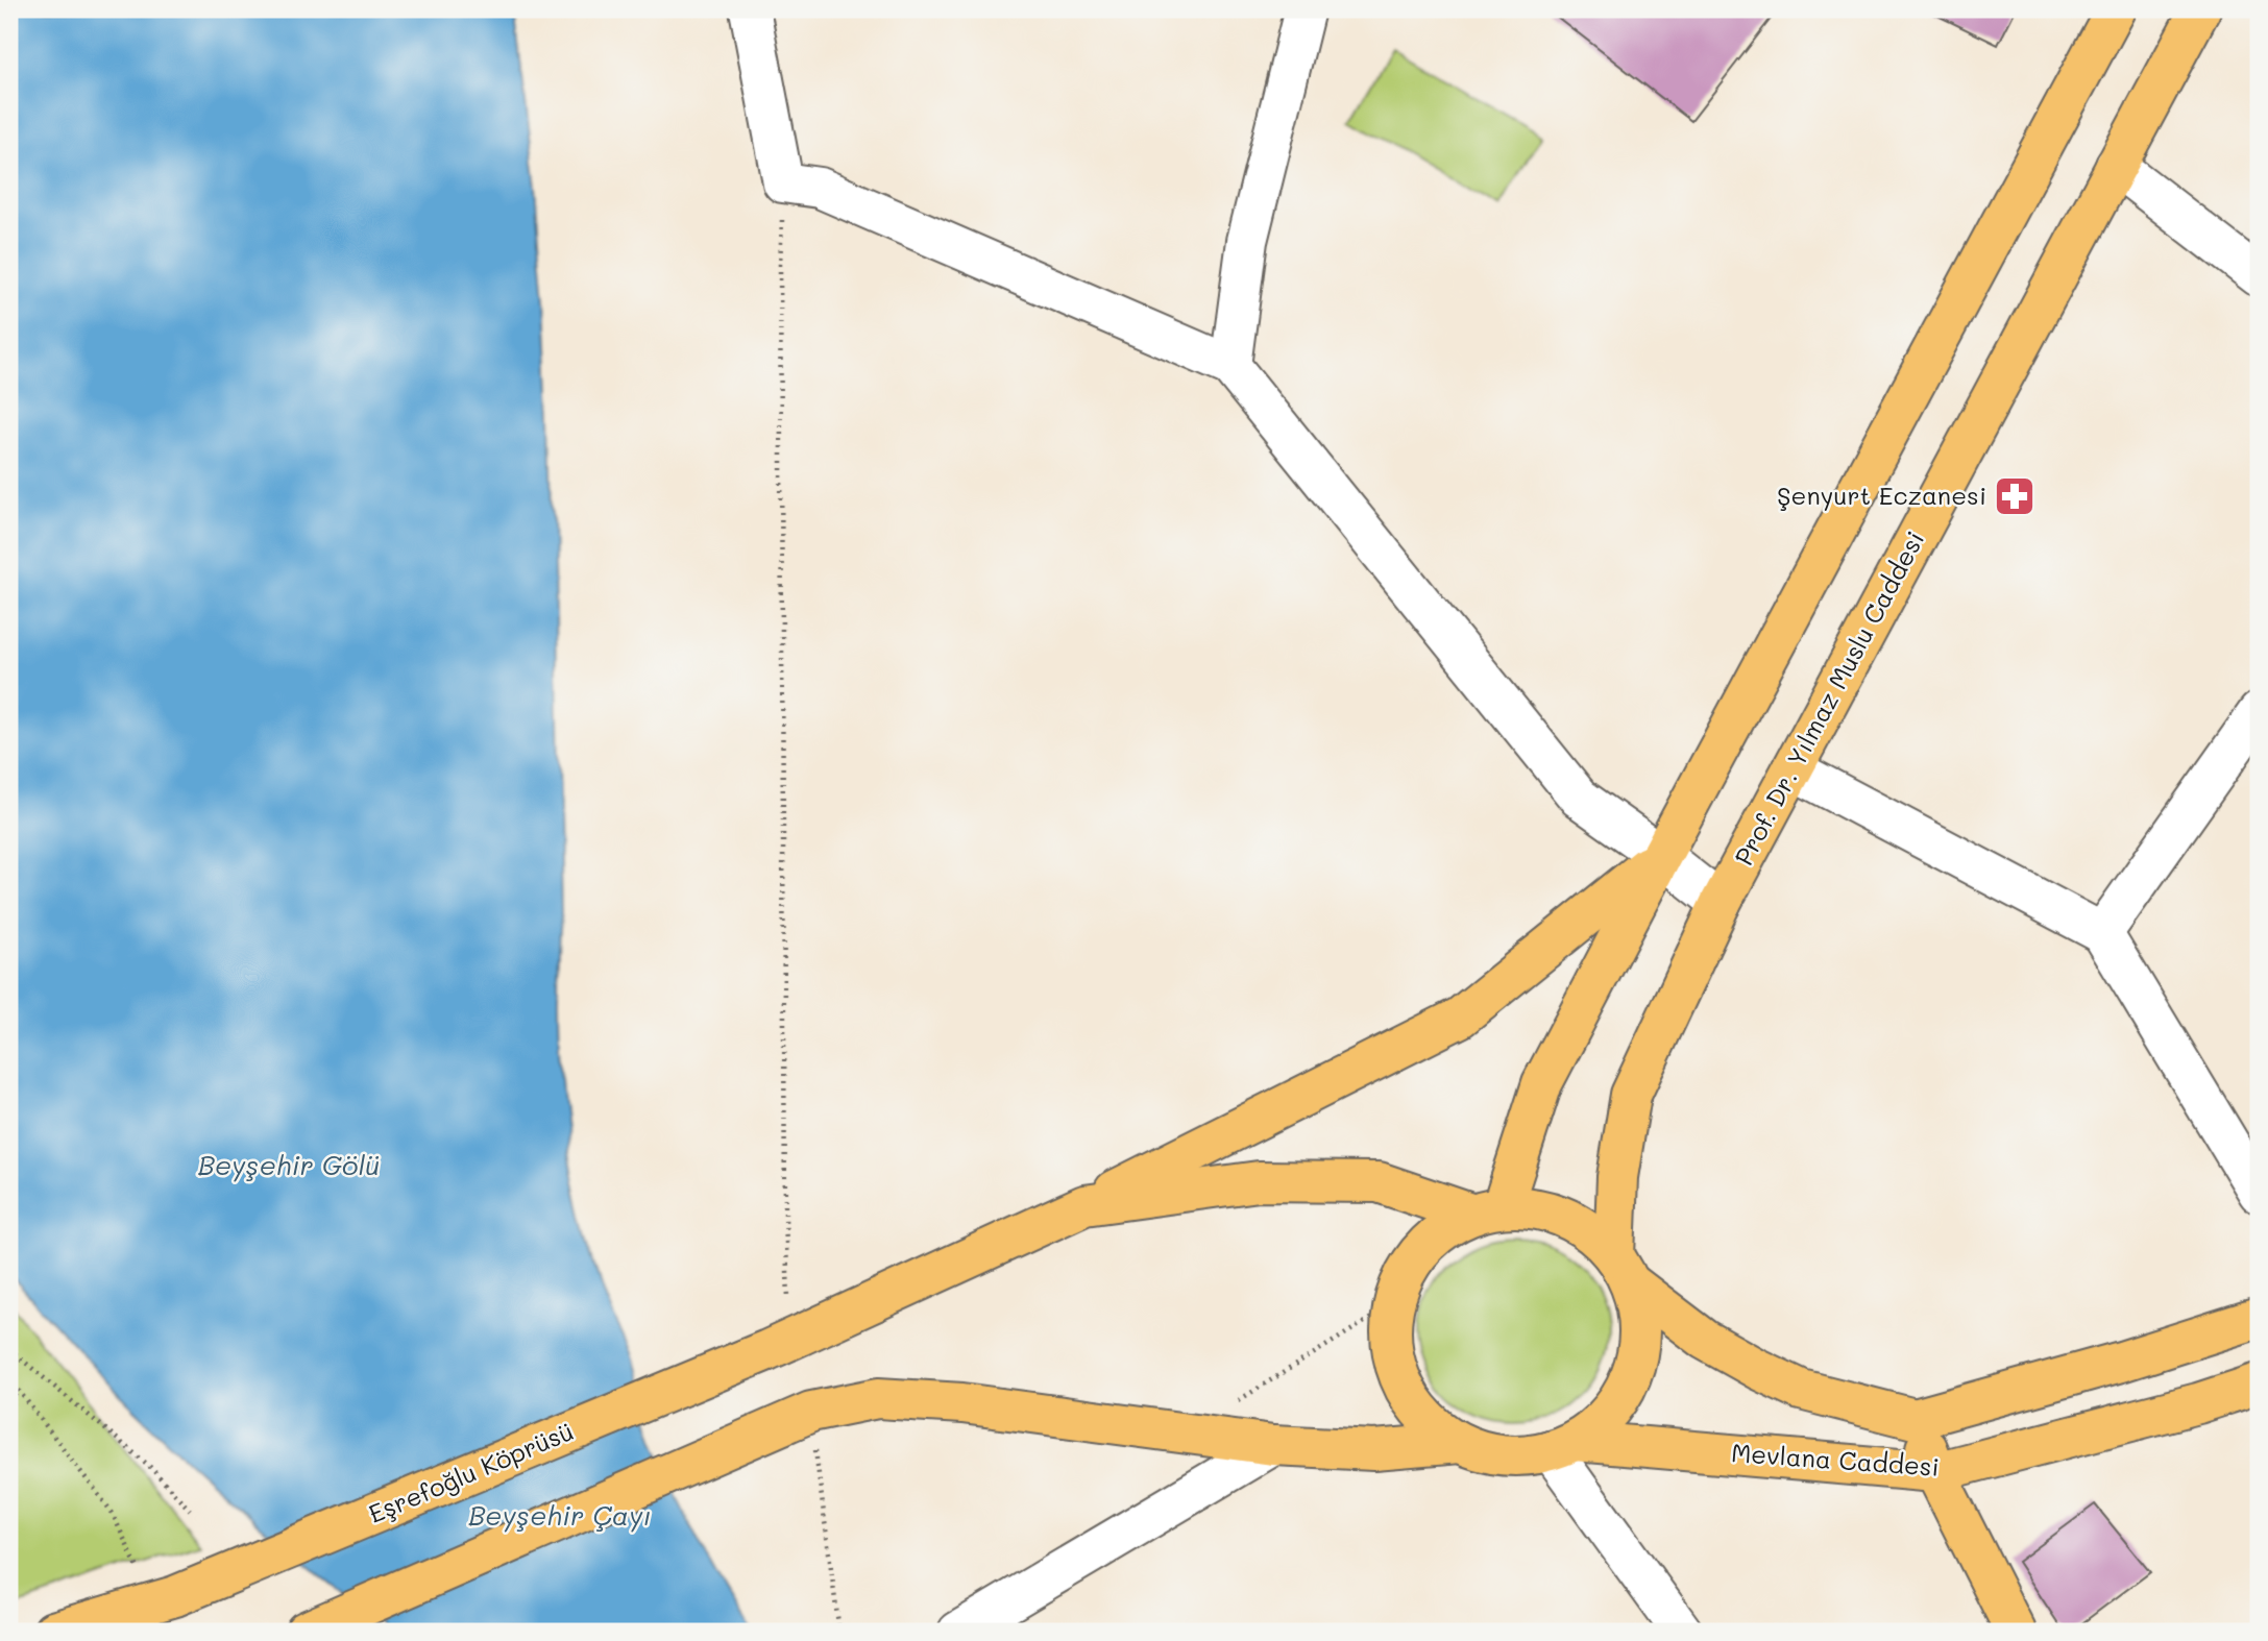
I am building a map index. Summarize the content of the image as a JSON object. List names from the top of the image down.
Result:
{
  "streets": {
    "main road": ["Prof. Dr. Yılmaz Muslu Caddesi", "Mevlana Caddesi", "Eşrefoğlu Köprüsü"]
  },
  "crossings": [
    ["Prof. Dr. Yılmaz Muslu Caddesi", "Mevlana Caddesi"]
  ],
  "water": ["Beyşehir Gölü", "Beyşehir Çayı"],
  "places": {
    "pharmacy": ["Şenyurt Eczanesi"]
  }
}
